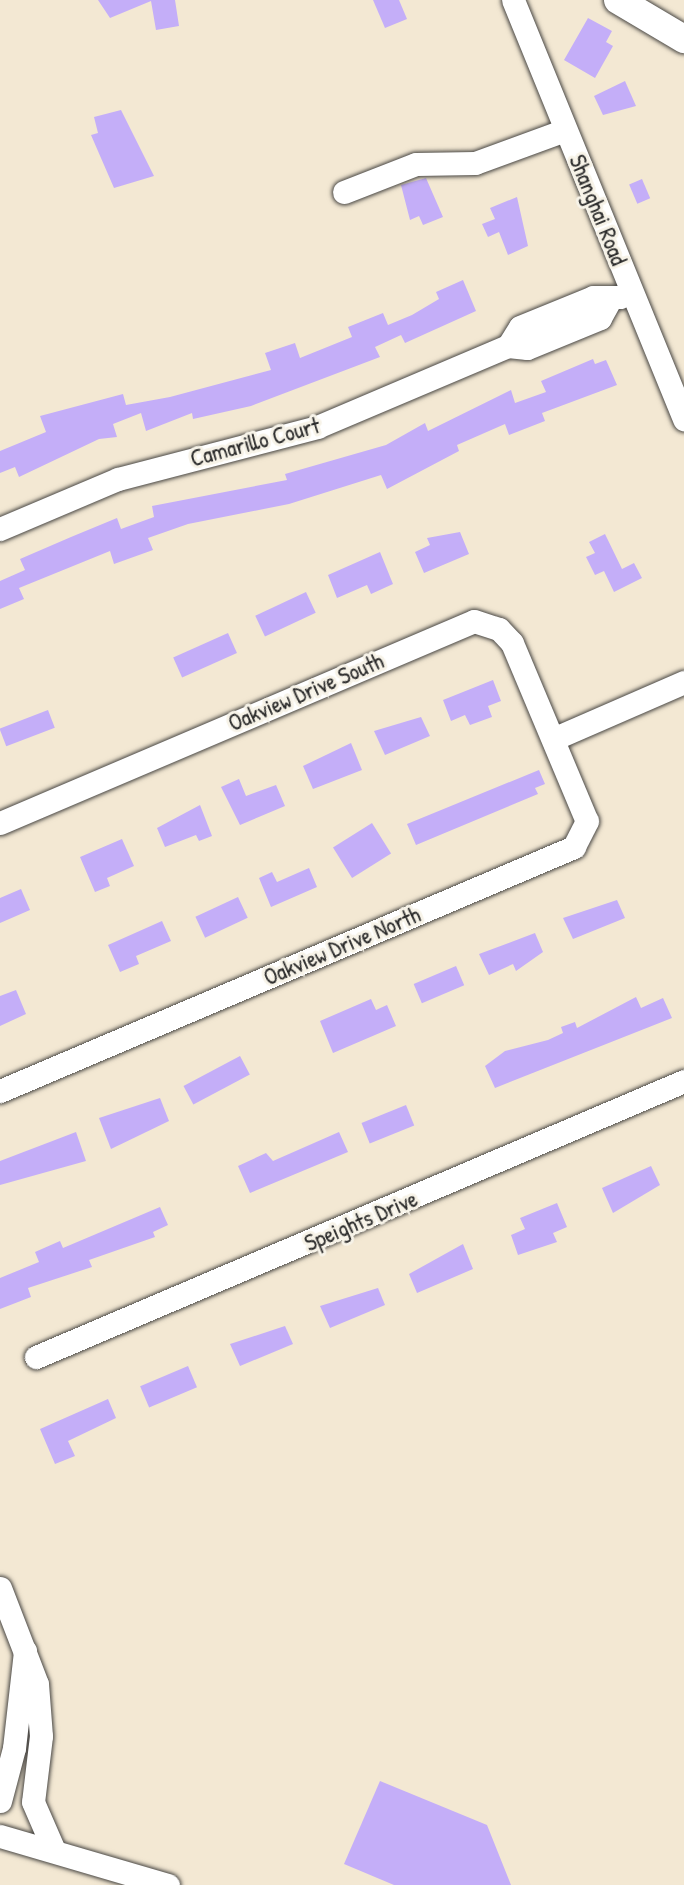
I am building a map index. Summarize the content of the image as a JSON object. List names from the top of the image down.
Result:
{
  "streets": {
    "street": [
      "Shanghai Road",
      "Camarillo Court",
      "Oakview Drive South",
      "Oakview Drive North",
      "Speights Drive"
    ]
  },
  "crossings": [
    ["Shanghai Road", "Camarillo Court"],
    ["Oakview Drive South", "Oakview Drive North"]
  ]
}
